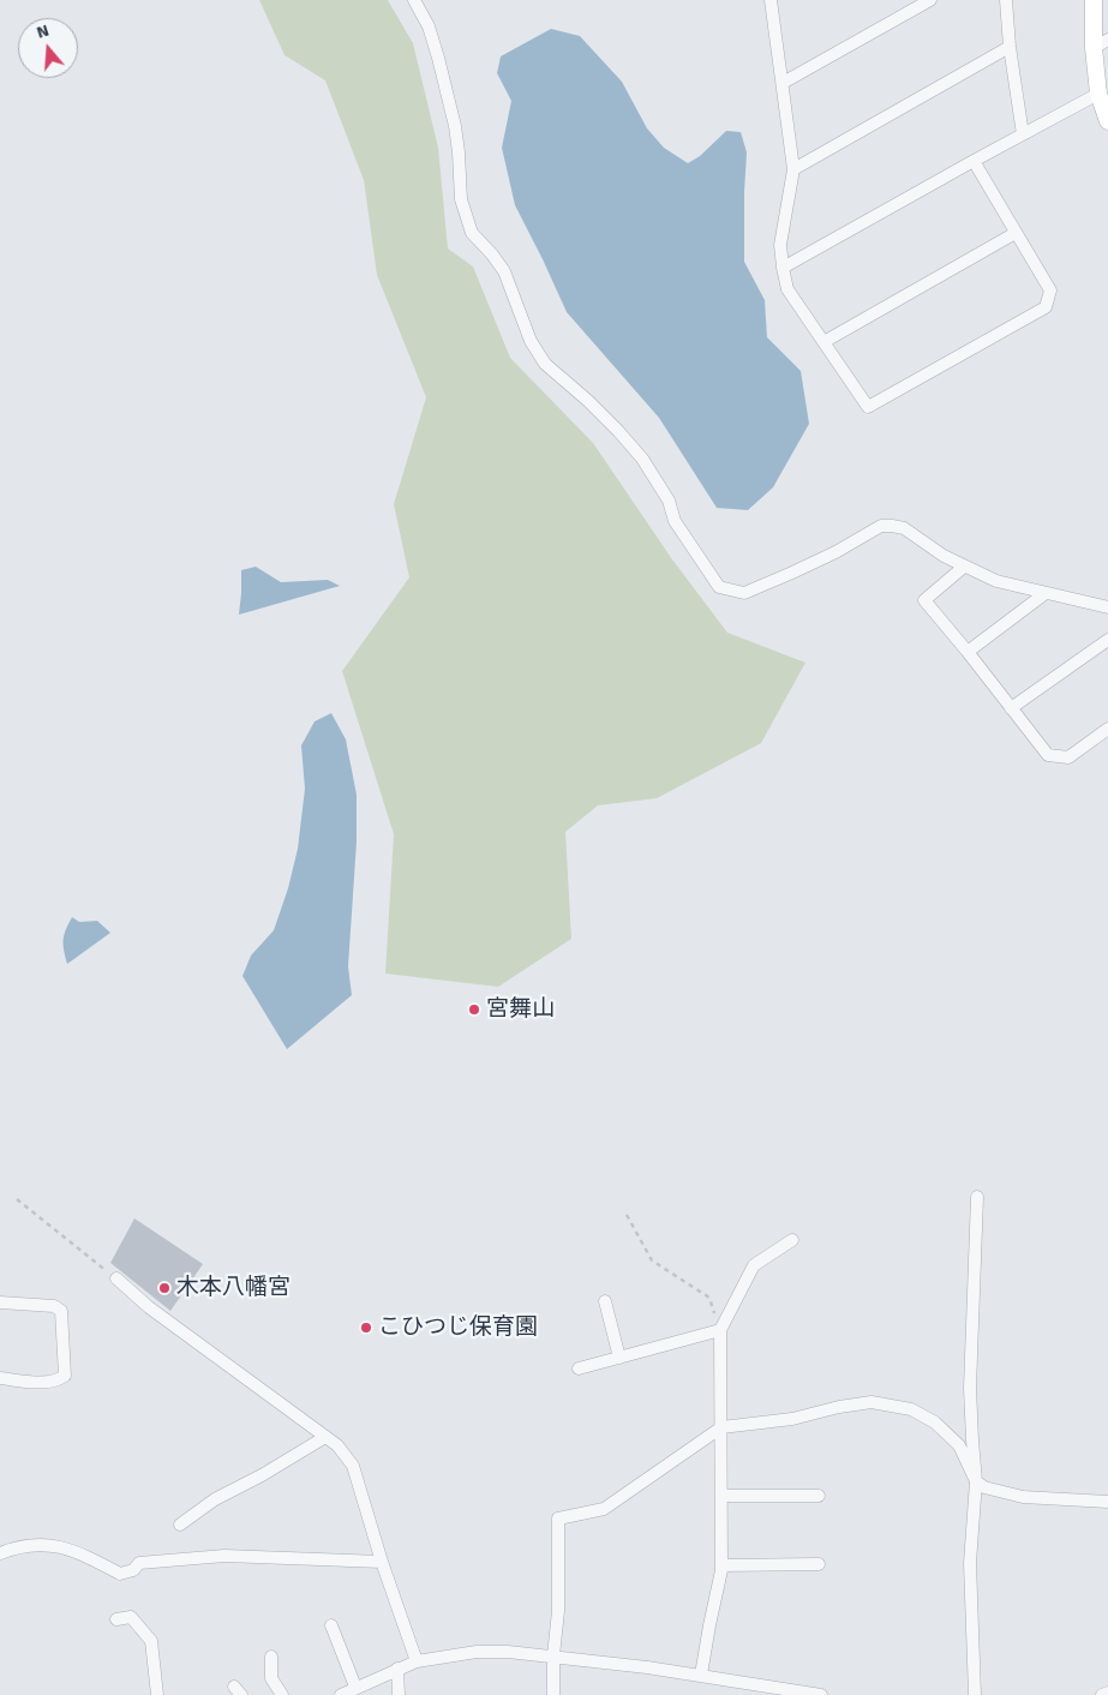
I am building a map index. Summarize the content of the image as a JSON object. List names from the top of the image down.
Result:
{
  "places": ["宮舞山", "木本八幡宮", "こひつじ保育園"],
  "north": "top"
}
